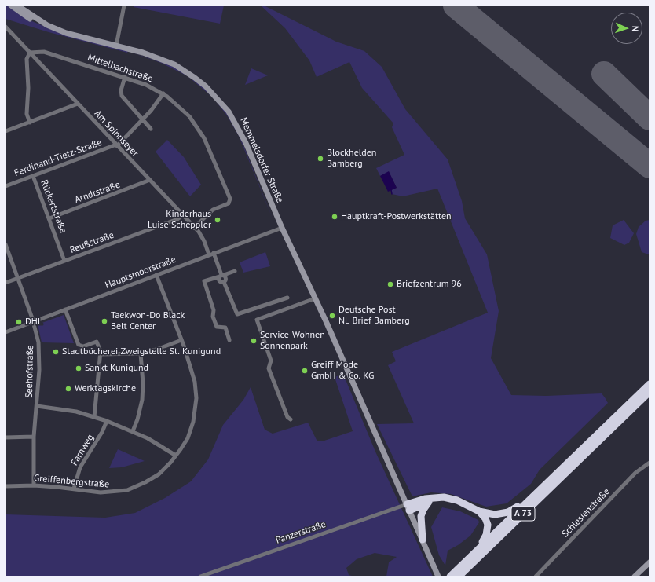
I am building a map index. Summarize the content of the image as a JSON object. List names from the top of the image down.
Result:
{
  "streets": {
    "highway": ["A 73"],
    "main road": ["Memmelsdorfer Straße"],
    "street": [
      "Mittelbachstraße",
      "Am Spinnseyer",
      "Ferdinand-Tietz-Straße",
      "Arndtstraße",
      "Rückertstraße",
      "Reußstraße",
      "Hauptsmoorstraße",
      "Seehofstraße",
      "Farnweg",
      "Greiffenbergstraße",
      "Schlesienstraße",
      "Panzerstraße"
    ]
  },
  "crossings": [
    ["Mittelbachstraße", "Am Spinnseyer"],
    ["Am Spinnseyer", "Ferdinand-Tietz-Straße"],
    ["Am Spinnseyer", "Arndtstraße"],
    ["Am Spinnseyer", "Reußstraße"],
    ["Am Spinnseyer", "Hauptsmoorstraße"],
    ["Ferdinand-Tietz-Straße", "Rückertstraße"],
    ["Memmelsdorfer Straße", "Hauptsmoorstraße"],
    ["Memmelsdorfer Straße", "Panzerstraße"],
    ["Arndtstraße", "Rückertstraße"],
    ["Rückertstraße", "Reußstraße"],
    ["Reußstraße", "Seehofstraße"],
    ["Hauptsmoorstraße", "Seehofstraße"],
    ["Hauptsmoorstraße", "Greiffenbergstraße"],
    ["Seehofstraße", "Greiffenbergstraße"],
    ["Farnweg", "Greiffenbergstraße"]
  ],
  "places": [
    "Blockhelden Bamberg",
    "Hauptkraft-Postwerkstätten",
    "Kinderhaus Luise Scheppler",
    "Briefzentrum 96",
    "Deutsche Post NL Brief Bamberg",
    "Taekwon-Do Black Belt Center",
    "DHL",
    "Service-Wohnen Sonnenpark",
    "Stadtbücherei Zweigstelle St. Kunigund",
    "Sankt Kunigund",
    "Greiff Mode GmbH & Co. KG",
    "Werktagskirche"
  ],
  "north": "right"
}
